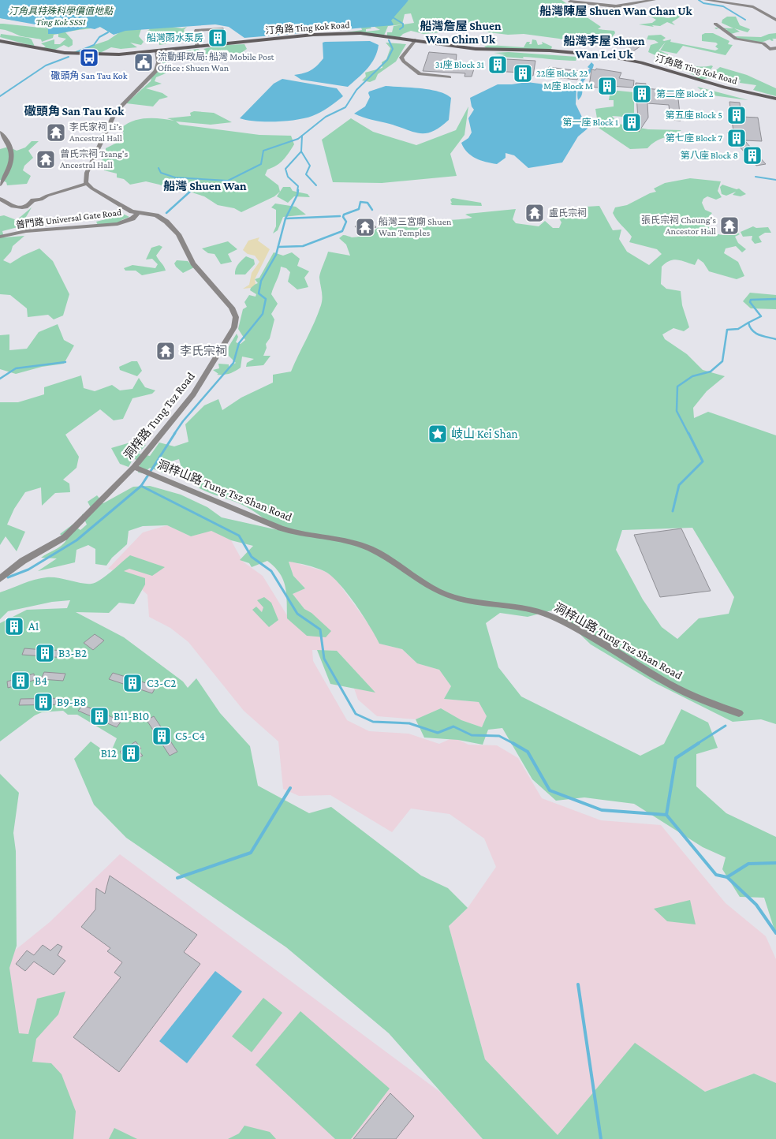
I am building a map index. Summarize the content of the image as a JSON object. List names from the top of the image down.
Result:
{
  "streets": {
    "main road": ["汀角路 Ting Kok Road"],
    "street": ["普門路 Universal Gate Road", "洞梓路 Tung Tsz Road", "洞梓山路 Tung Tsz Shan Road"]
  },
  "crossings": [
    ["普門路 Universal Gate Road", "洞梓路 Tung Tsz Road"],
    ["洞梓路 Tung Tsz Road", "洞梓山路 Tung Tsz Shan Road"]
  ],
  "districts": [
    "船灣陳屋 Shuen Wan Chan Uk",
    "船灣詹屋 Shuen Wan Chim Uk",
    "船灣李屋 Shuen Wan Lei Uk",
    "䃟頭角 San Tau Kok",
    "船灣 Shuen Wan"
  ],
  "parks": ["汀角具特殊科學價值地點 Ting Kok SSSI"],
  "places": {
    "building": [
      "船灣雨水泵房",
      "31座 Block 31",
      "22座 Block 22",
      "M座 Block M",
      "第二座 Block 2",
      "第五座 Block 5",
      "第一座 Block 1",
      "第七座 Block 7",
      "第八座 Block 8",
      "A1",
      "B3-B2",
      "B4",
      "C3-C2",
      "B9-B8",
      "B11-B10",
      "C5-C4",
      "B12"
    ],
    "bus stop": ["䃟頭角 San Tau Kok"],
    "public building": ["流動郵政局: 船灣 Mobile Post Office : Shuen Wan"],
    "temple": [
      "李氏家祠 Li's Ancestral Hall",
      "曾氏宗祠 Tsang's Ancestral Hall",
      "盧氏宗祠",
      "張氏宗祠 Cheung's Ancestor Hall",
      "船灣三宮廟 Shuen Wan Temples",
      "李氏宗祠"
    ],
    "place": ["岐山 Kei Shan"]
  }
}
